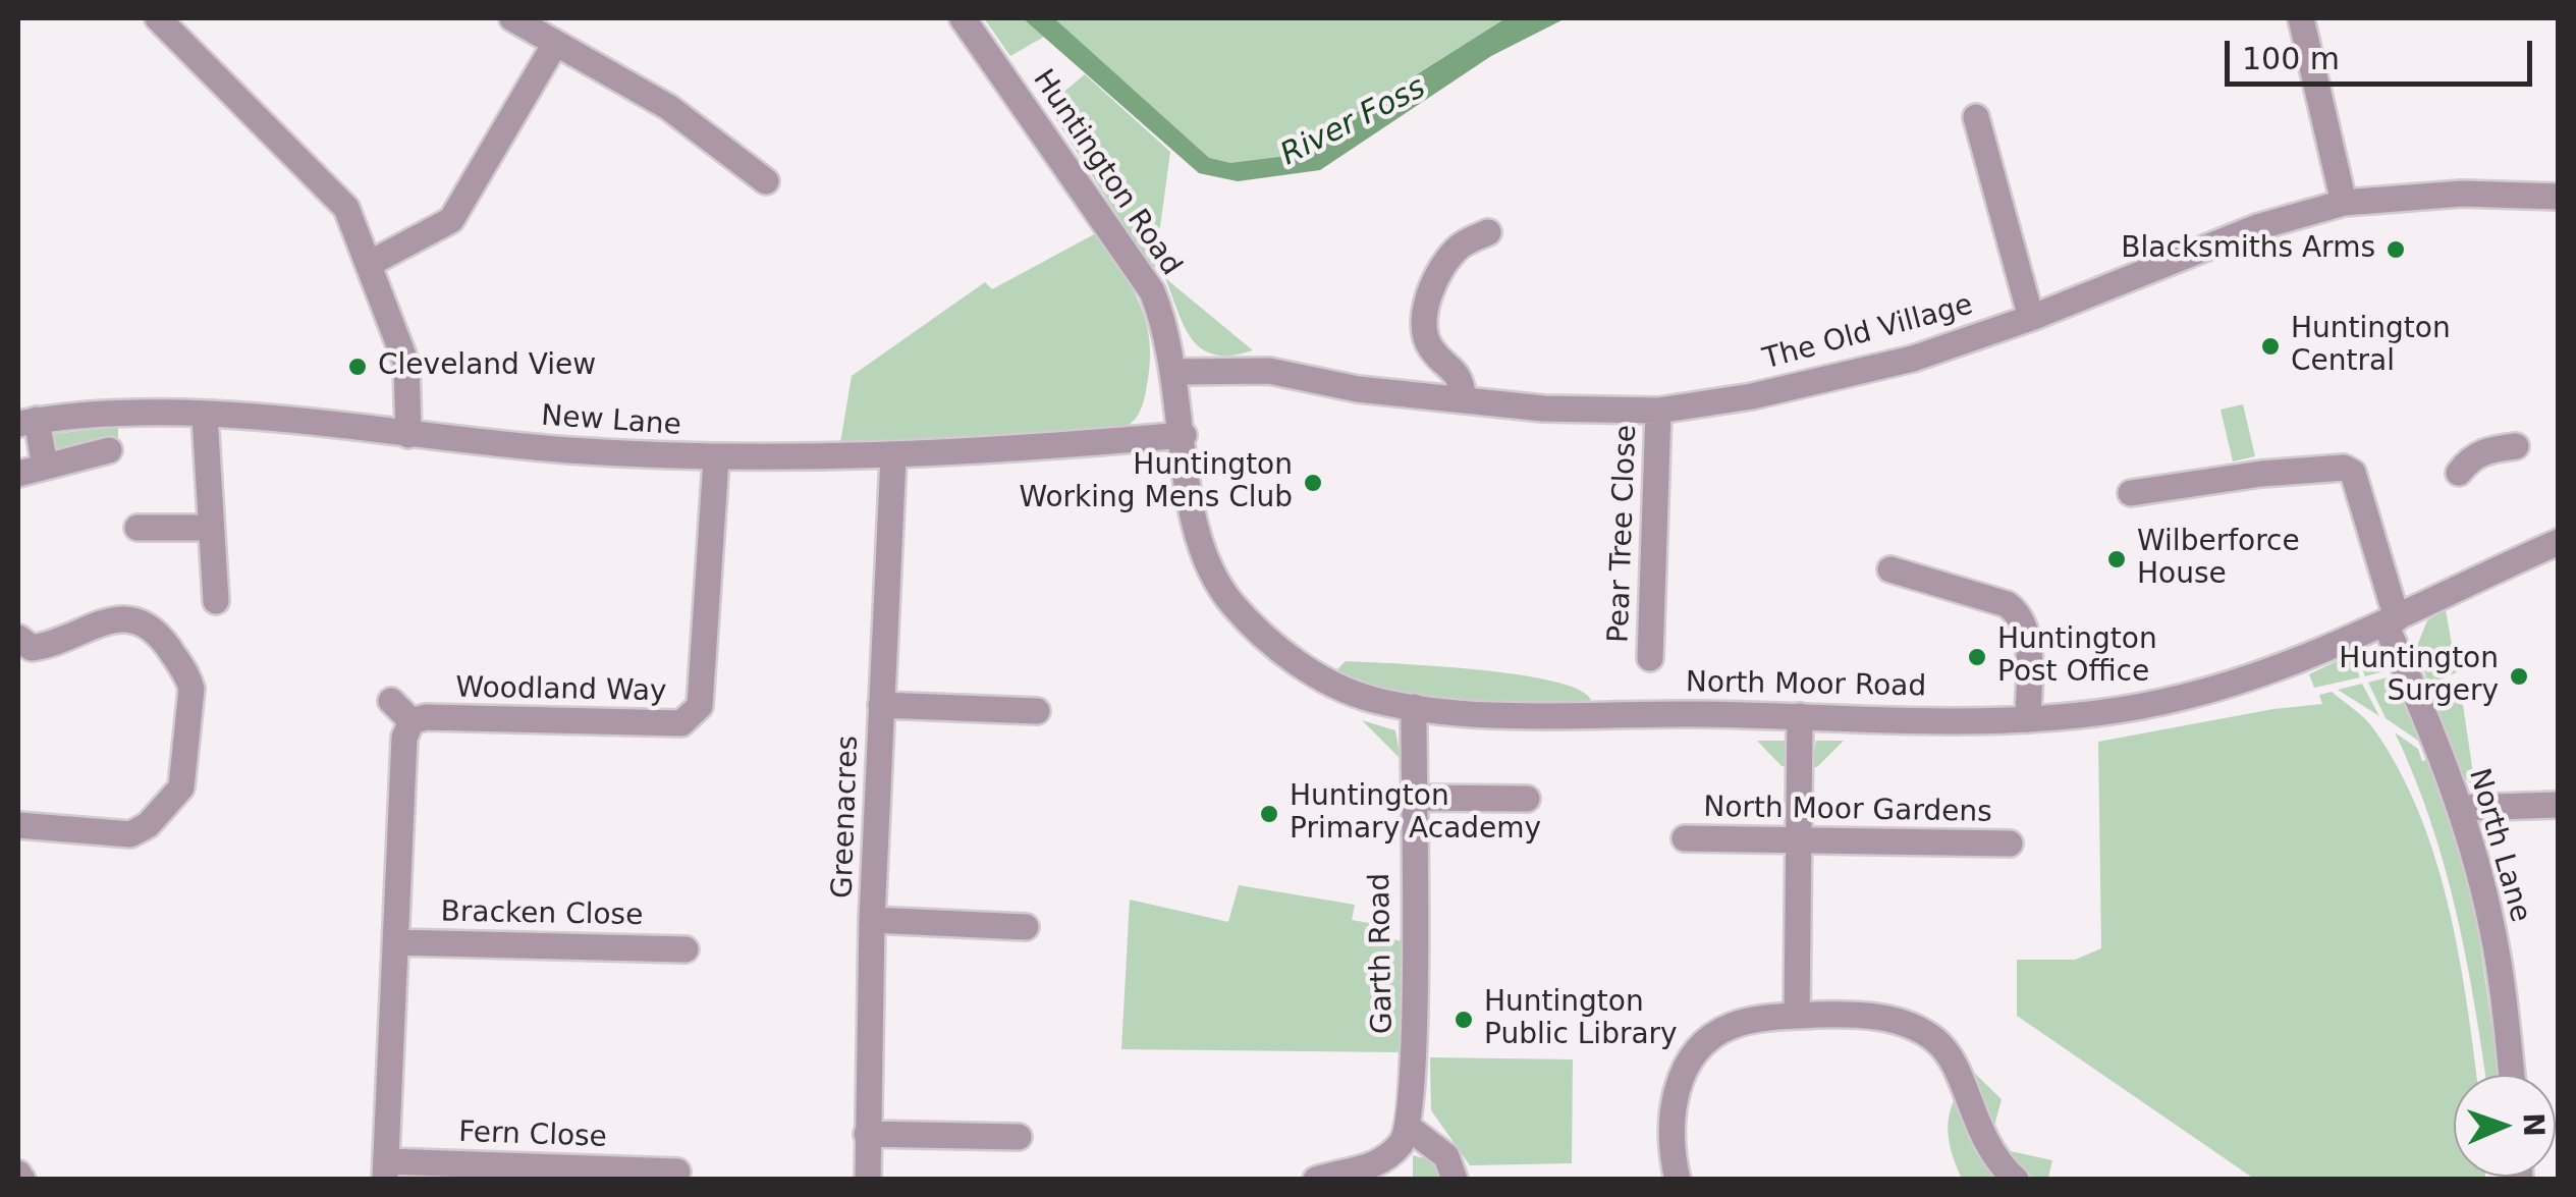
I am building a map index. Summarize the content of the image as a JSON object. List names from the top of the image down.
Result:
{
  "streets": {
    "street": [
      "Huntington Road",
      "The Old Village",
      "New Lane",
      "Pear Tree Close",
      "North Moor Road",
      "Woodland Way",
      "North Moor Gardens",
      "Greenacres",
      "North Lane",
      "Bracken Close",
      "Garth Road",
      "Fern Close"
    ]
  },
  "crossings": [
    ["Huntington Road", "The Old Village"],
    ["Huntington Road", "New Lane"],
    ["Huntington Road", "North Moor Road"],
    ["The Old Village", "Pear Tree Close"],
    ["New Lane", "North Moor Road"],
    ["New Lane", "Woodland Way"],
    ["New Lane", "Greenacres"],
    ["North Moor Road", "North Lane"],
    ["North Moor Road", "Garth Road"]
  ],
  "water": ["River Foss"],
  "places": [
    "Blacksmiths Arms",
    "Huntington Central",
    "Cleveland View",
    "Huntington Working Mens Club",
    "Wilberforce House",
    "Huntington Post Office",
    "Huntington Surgery",
    "Huntington Primary Academy",
    "Huntington Public Library"
  ],
  "scale_bar": "100 m",
  "north": "right"
}
